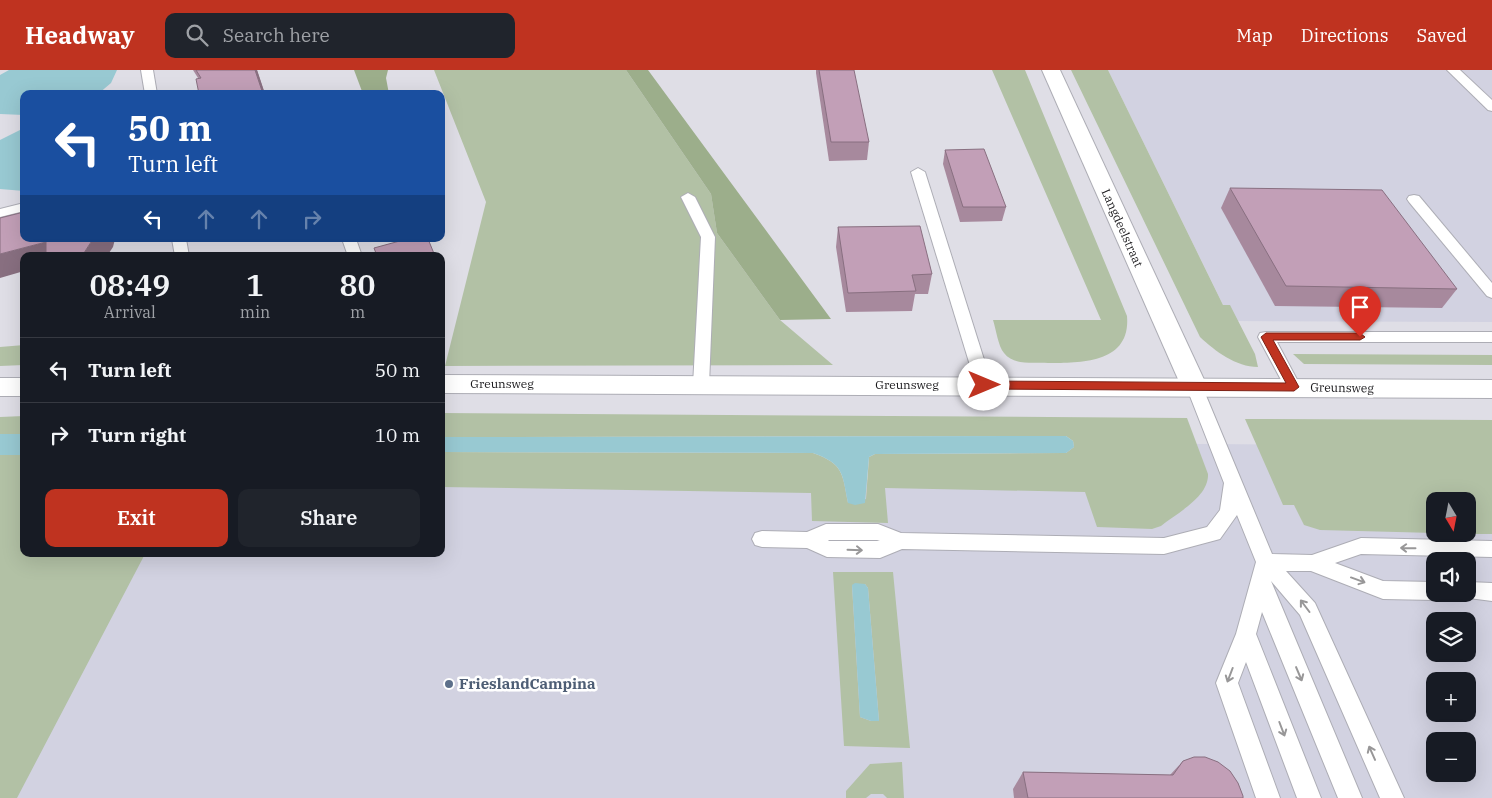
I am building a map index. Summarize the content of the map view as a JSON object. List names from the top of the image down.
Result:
{
  "streets": {
    "street": ["Langdeelstraat", "Greunsweg"]
  },
  "crossings": [
    ["Langdeelstraat", "Greunsweg"]
  ],
  "places": ["FrieslandCampina"],
  "north": "bottom",
  "page": {
    "header": "Headway",
    "search": "Search here",
    "nav": ["Map", "Directions", "Saved"],
    "turn": ["50 m", "Turn left"],
    "eta": [
      "08:49",
      "Arrival",
      "1",
      "min",
      "80",
      "m"
    ],
    "list": [
      {
        "name": "Turn left",
        "value": "50 m"
      },
      {
        "name": "Turn right",
        "value": "10 m"
      }
    ],
    "buttons": ["Exit", "Share"],
    "map_buttons": ["+", "−"]
  }
}
